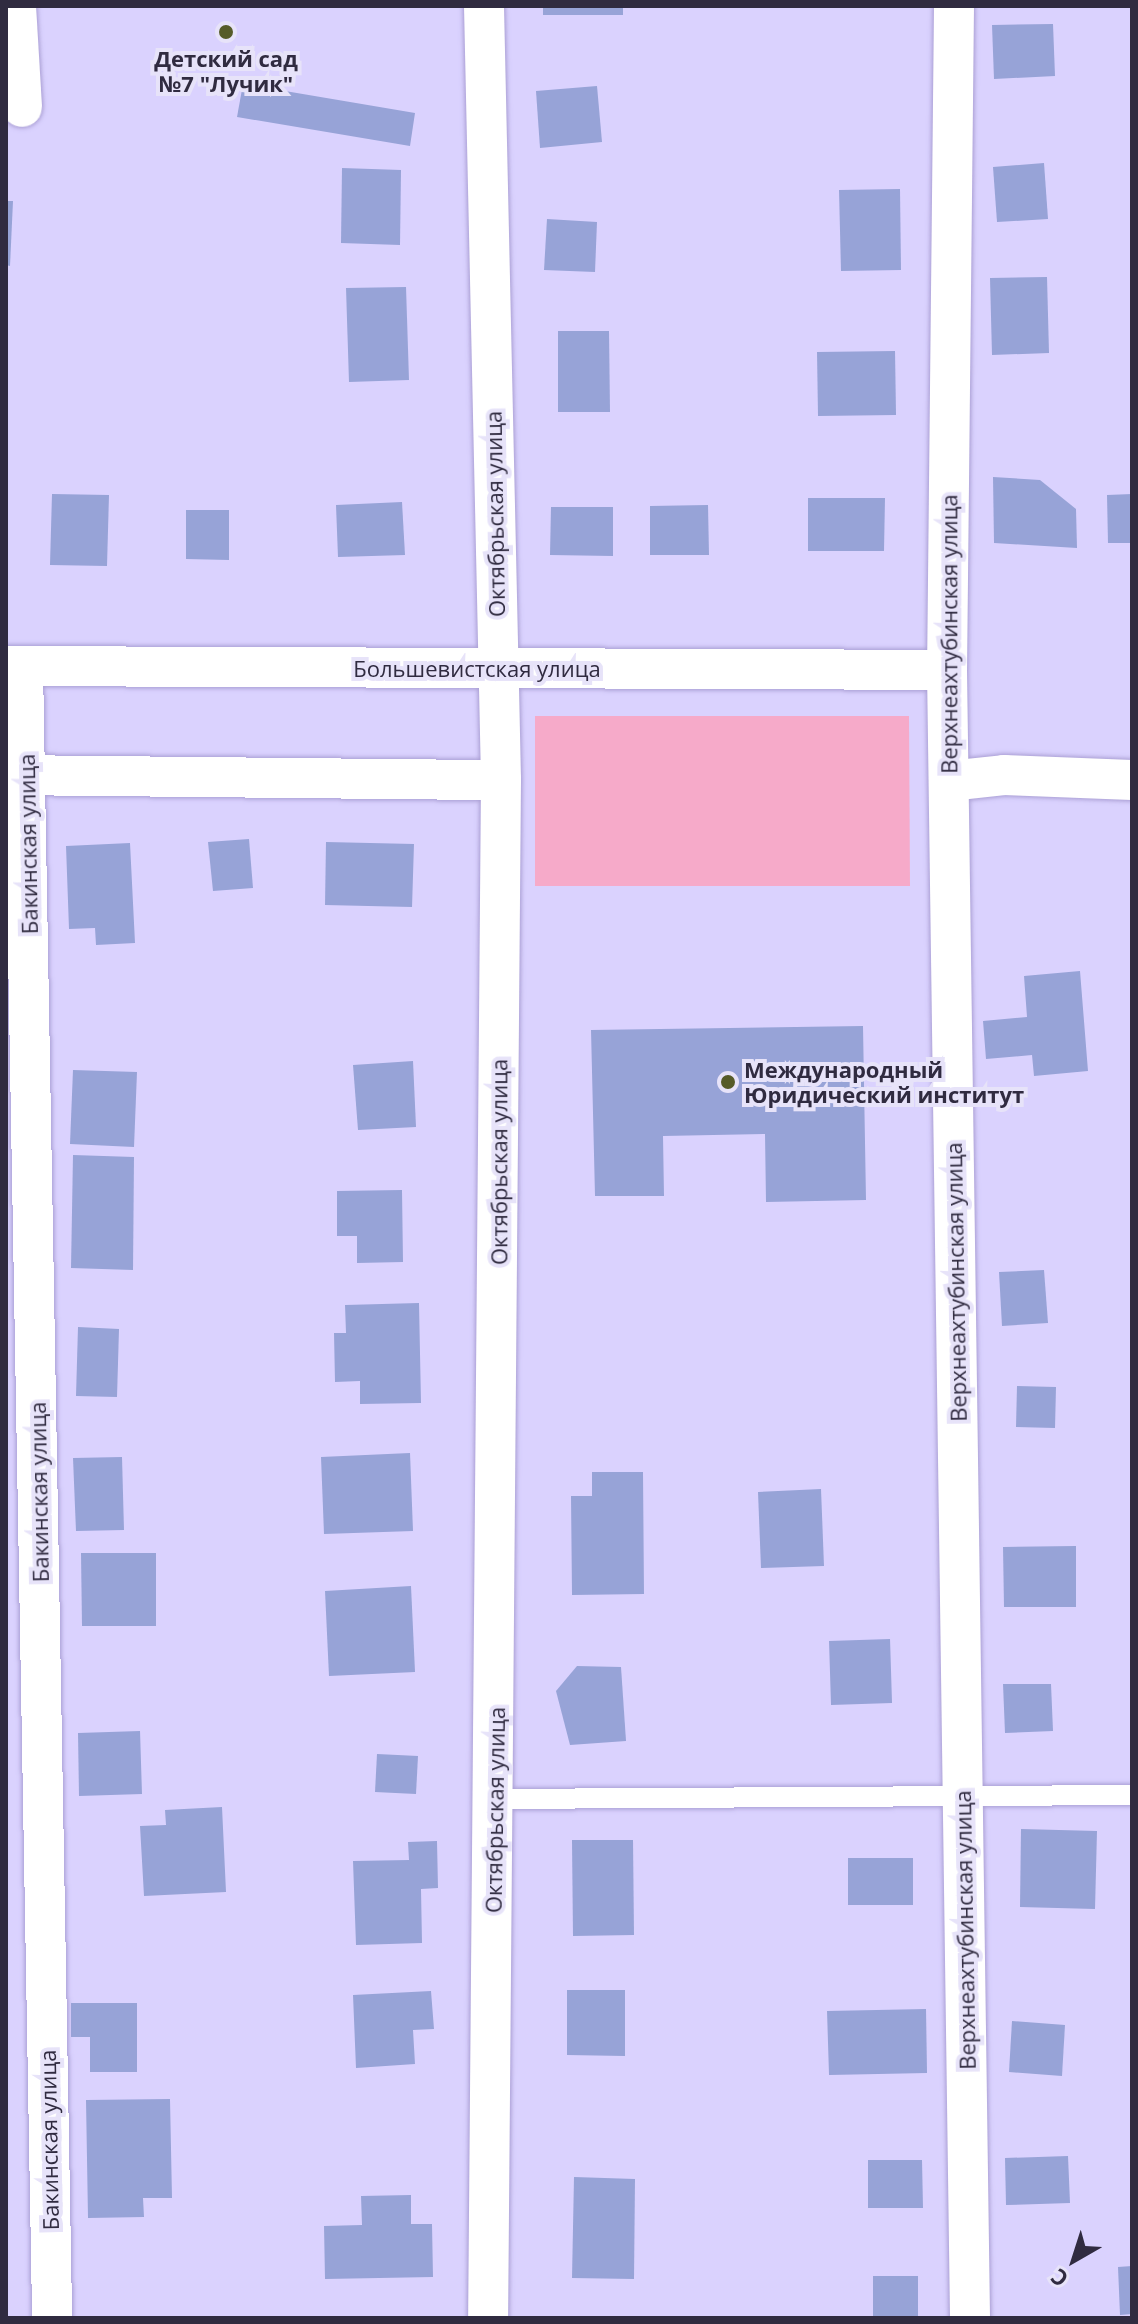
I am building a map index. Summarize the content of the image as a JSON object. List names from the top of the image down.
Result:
{
  "streets": {
    "street": [
      "Октябрьская улица",
      "Верхнеахтубинская улица",
      "Большевистская улица",
      "Бакинская улица"
    ]
  },
  "crossings": [
    ["Октябрьская улица", "Большевистская улица"],
    ["Верхнеахтубинская улица", "Большевистская улица"],
    ["Большевистская улица", "Бакинская улица"]
  ],
  "places": ["Детский сад №7 \"Лучик\"", "Международный Юридический институт"],
  "north": "bottom left"
}
